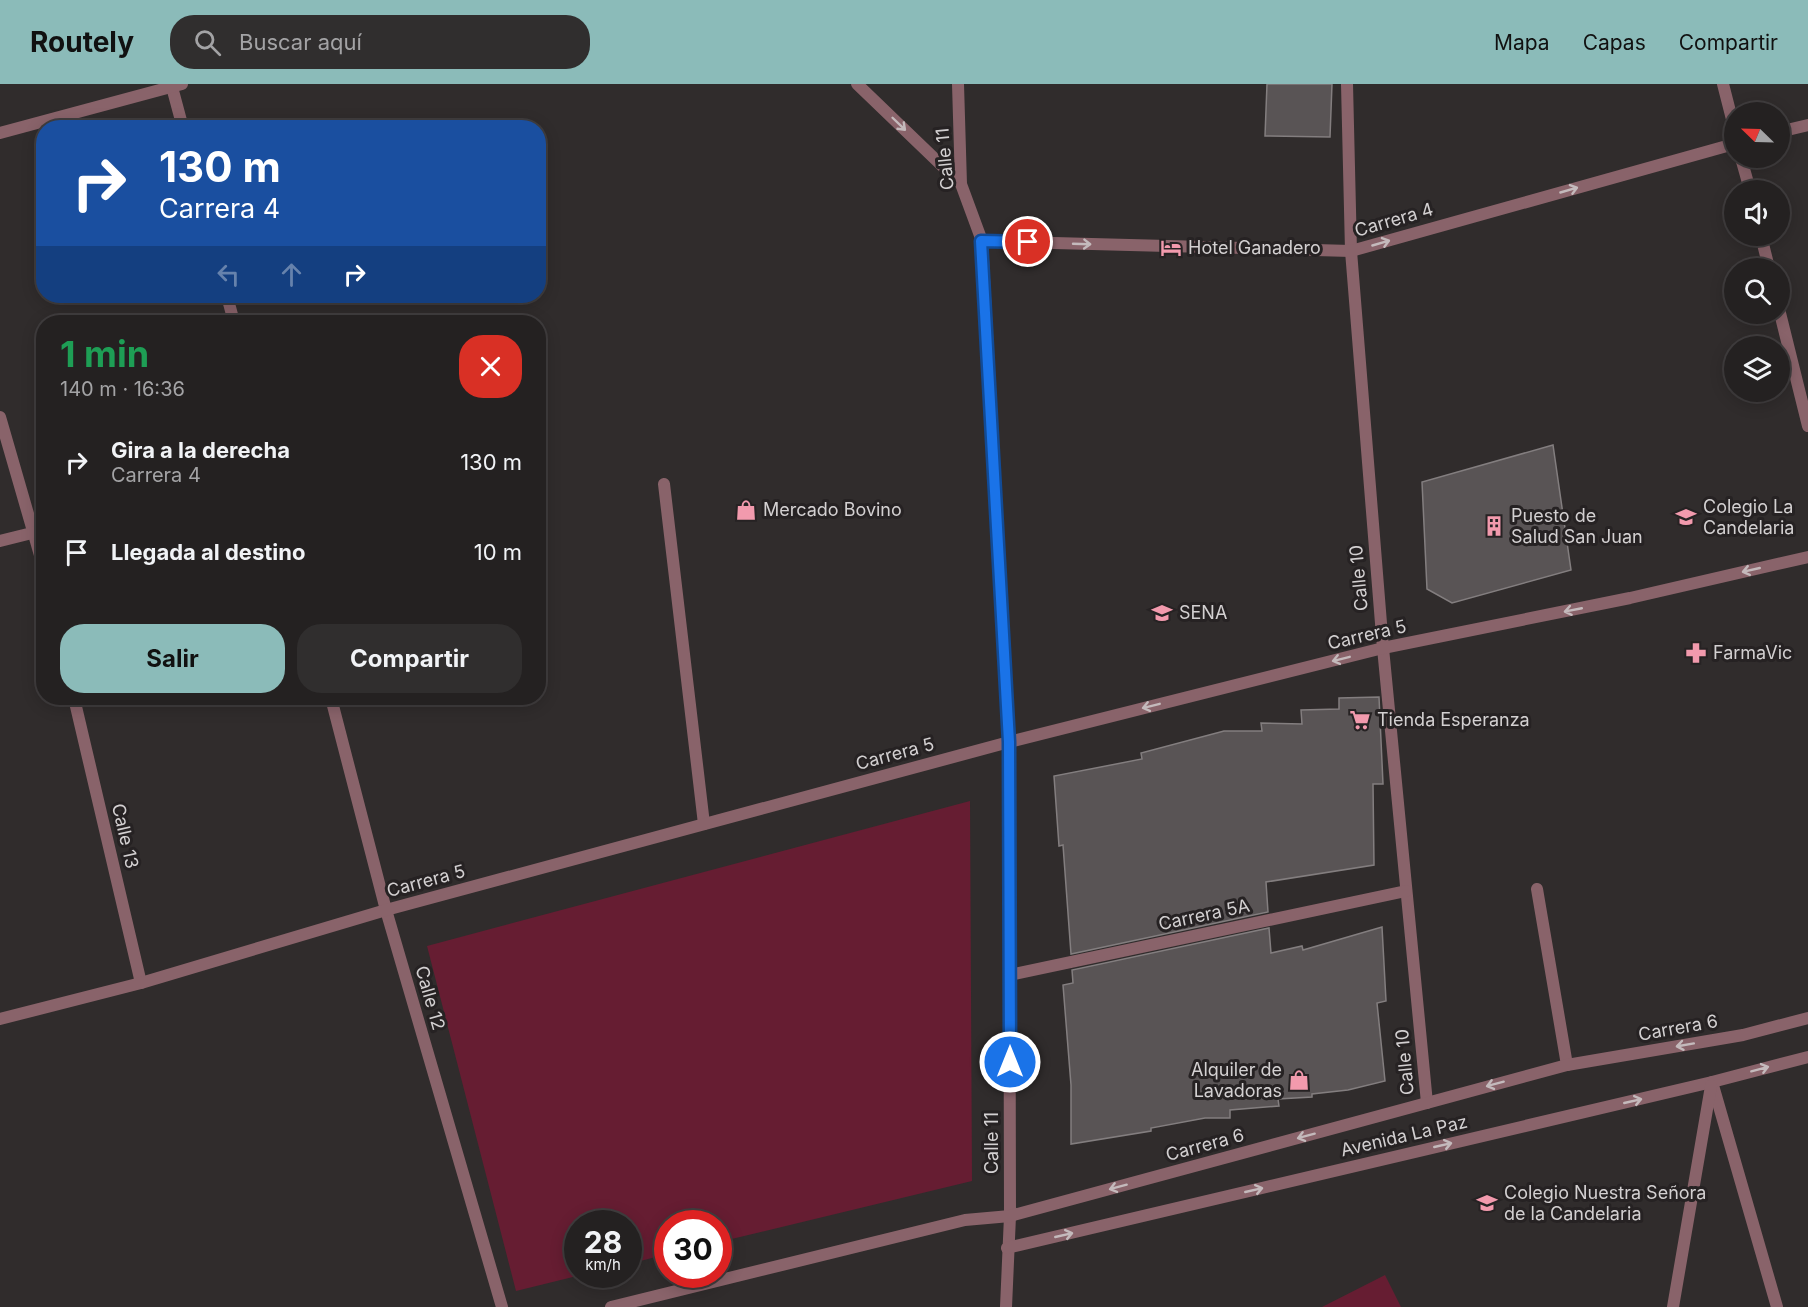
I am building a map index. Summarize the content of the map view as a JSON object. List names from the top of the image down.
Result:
{
  "streets": {
    "street": [
      "Calle 11",
      "Carrera 4",
      "Calle 10",
      "Carrera 5",
      "Calle 13",
      "Carrera 5A",
      "Calle 12",
      "Carrera 6",
      "Avenida La Paz"
    ]
  },
  "crossings": [
    ["Calle 11", "Carrera 4"],
    ["Calle 11", "Carrera 5"],
    ["Calle 11", "Carrera 5A"],
    ["Calle 11", "Carrera 6"],
    ["Calle 11", "Avenida La Paz"],
    ["Carrera 4", "Calle 10"],
    ["Calle 10", "Carrera 5"],
    ["Calle 10", "Carrera 5A"],
    ["Calle 10", "Carrera 6"],
    ["Carrera 5", "Calle 13"],
    ["Carrera 5", "Calle 12"]
  ],
  "one_way": [
    "Carrera 4",
    "Carrera 5",
    "Carrera 6",
    "Avenida La Paz"
  ],
  "places": {
    "hotel": ["Hotel Ganadero"],
    "shop": ["Mercado Bovino", "Alquiler de Lavadoras"],
    "school or university": ["Colegio La Candelaria", "SENA", "Colegio Nuestra Señora de la Candelaria"],
    "building": ["Puesto de Salud San Juan"],
    "pharmacy": ["FarmaVic"],
    "supermarket": ["Tienda Esperanza"]
  },
  "north": "top left",
  "page": {
    "header": "Routely",
    "search": "Buscar aquí",
    "nav": ["Mapa", "Capas", "Compartir"],
    "turn": ["130 m", "Carrera 4"],
    "heading": ["1 min", "140 m · 16:36"],
    "list": [
      {
        "name": "Gira a la derecha",
        "note": "Carrera 4",
        "value": "130 m"
      },
      {
        "name": "Llegada al destino",
        "value": "10 m"
      }
    ],
    "buttons": ["Salir", "Compartir"],
    "speed": "28 km/h",
    "limit": "30"
  }
}
